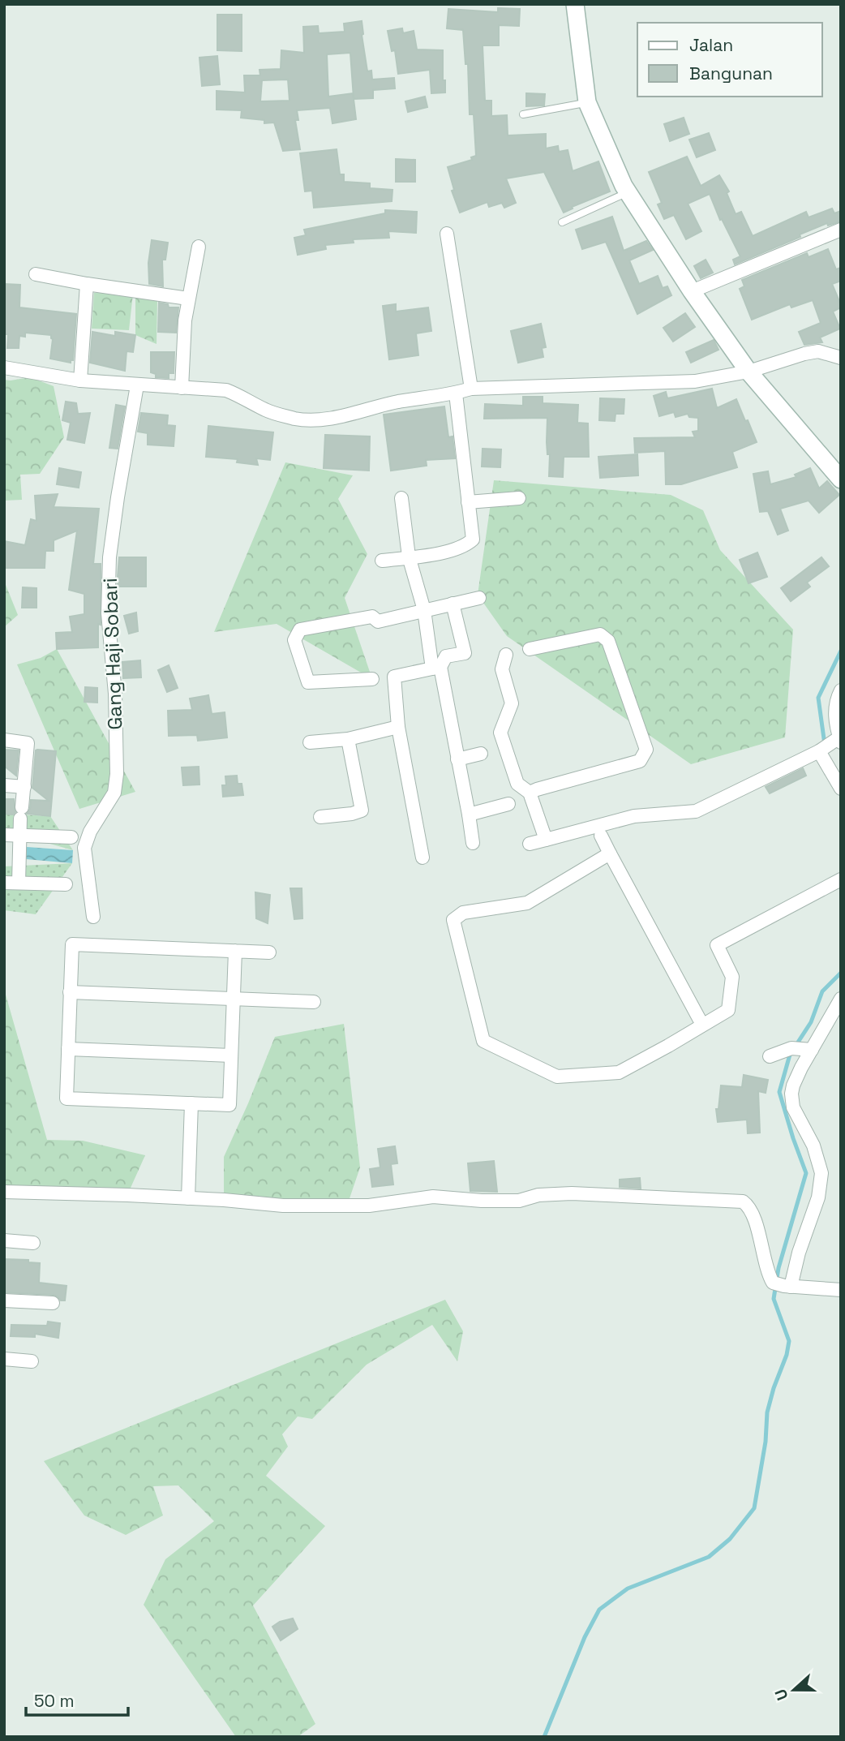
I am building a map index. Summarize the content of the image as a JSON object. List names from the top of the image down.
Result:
{
  "streets": {
    "street": ["Gang Haji Sobari"]
  },
  "legend": ["Jalan", "Bangunan"],
  "scale_bar": "50 m",
  "north": "left"
}
